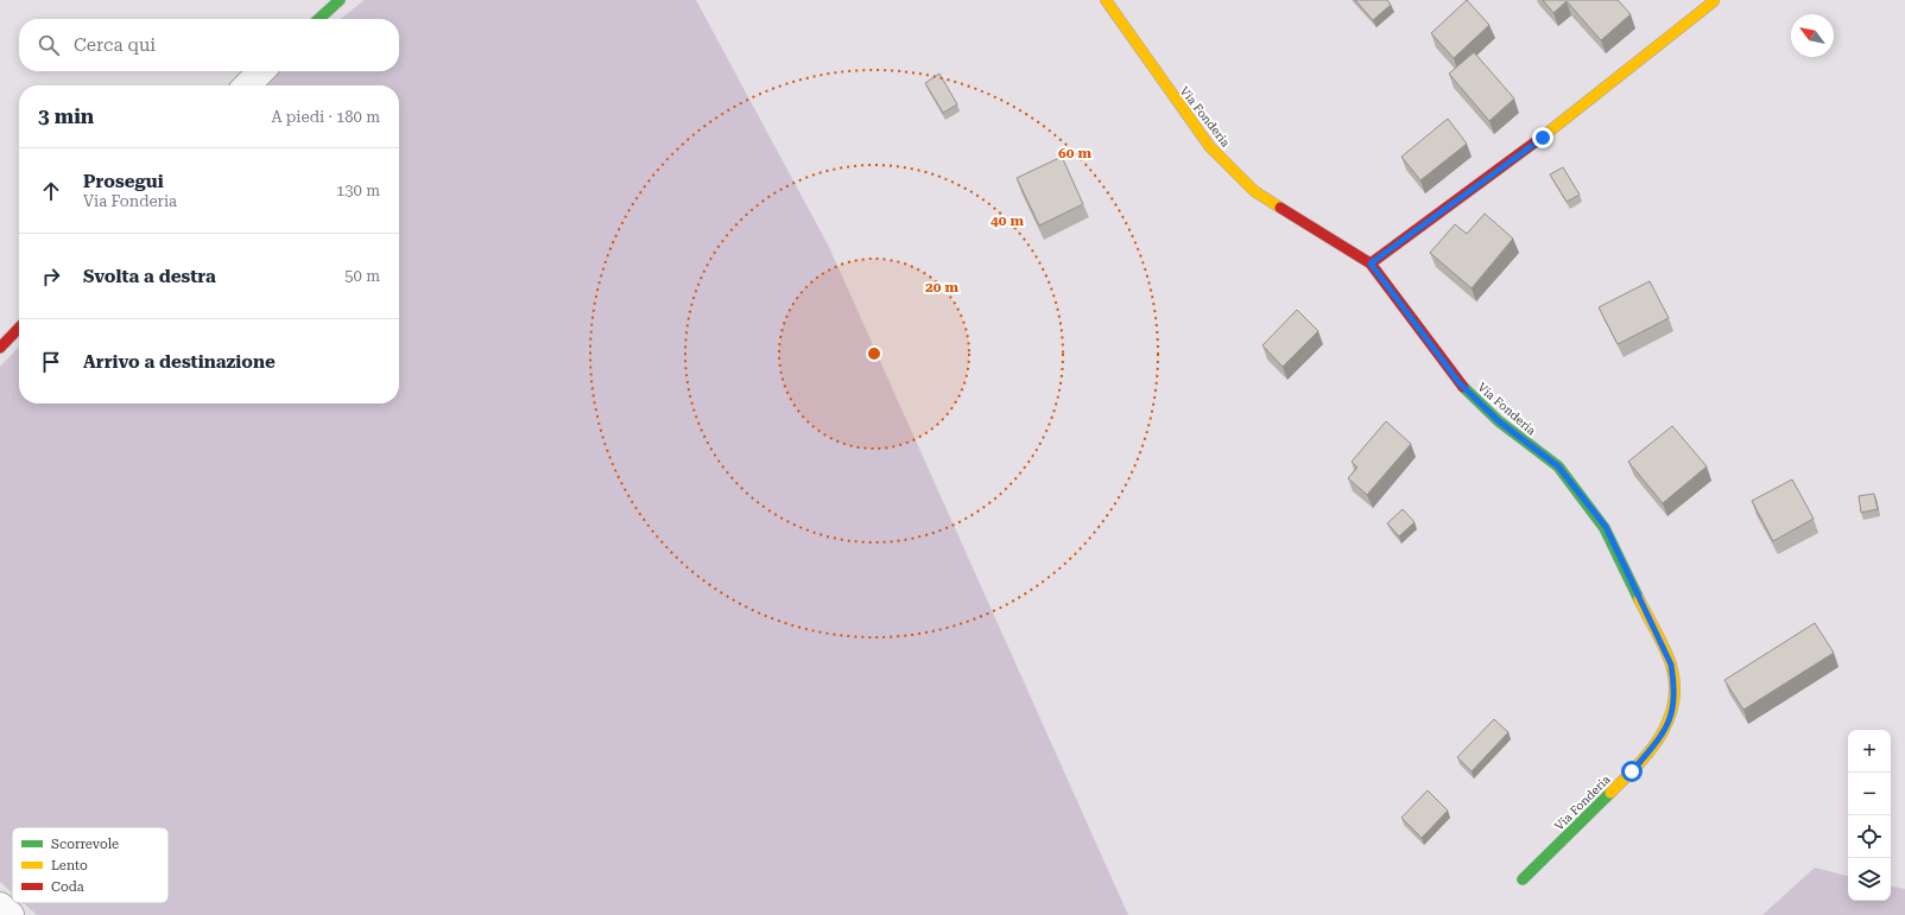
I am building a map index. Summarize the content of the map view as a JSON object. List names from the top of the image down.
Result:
{
  "streets": {
    "street": ["Via Fonderia"]
  },
  "legend": ["Scorrevole", "Lento", "Coda"],
  "north": "top left",
  "page": {
    "search": "Cerca qui",
    "heading": ["3 min", "A piedi · 180 m"],
    "list": [
      ["Prosegui", "Via Fonderia", "130 m"],
      ["Svolta a destra", "50 m"],
      "Arrivo a destinazione"
    ],
    "map_buttons": ["+", "−"]
  },
  "rings": ["60 m", "40 m", "20 m"]
}
